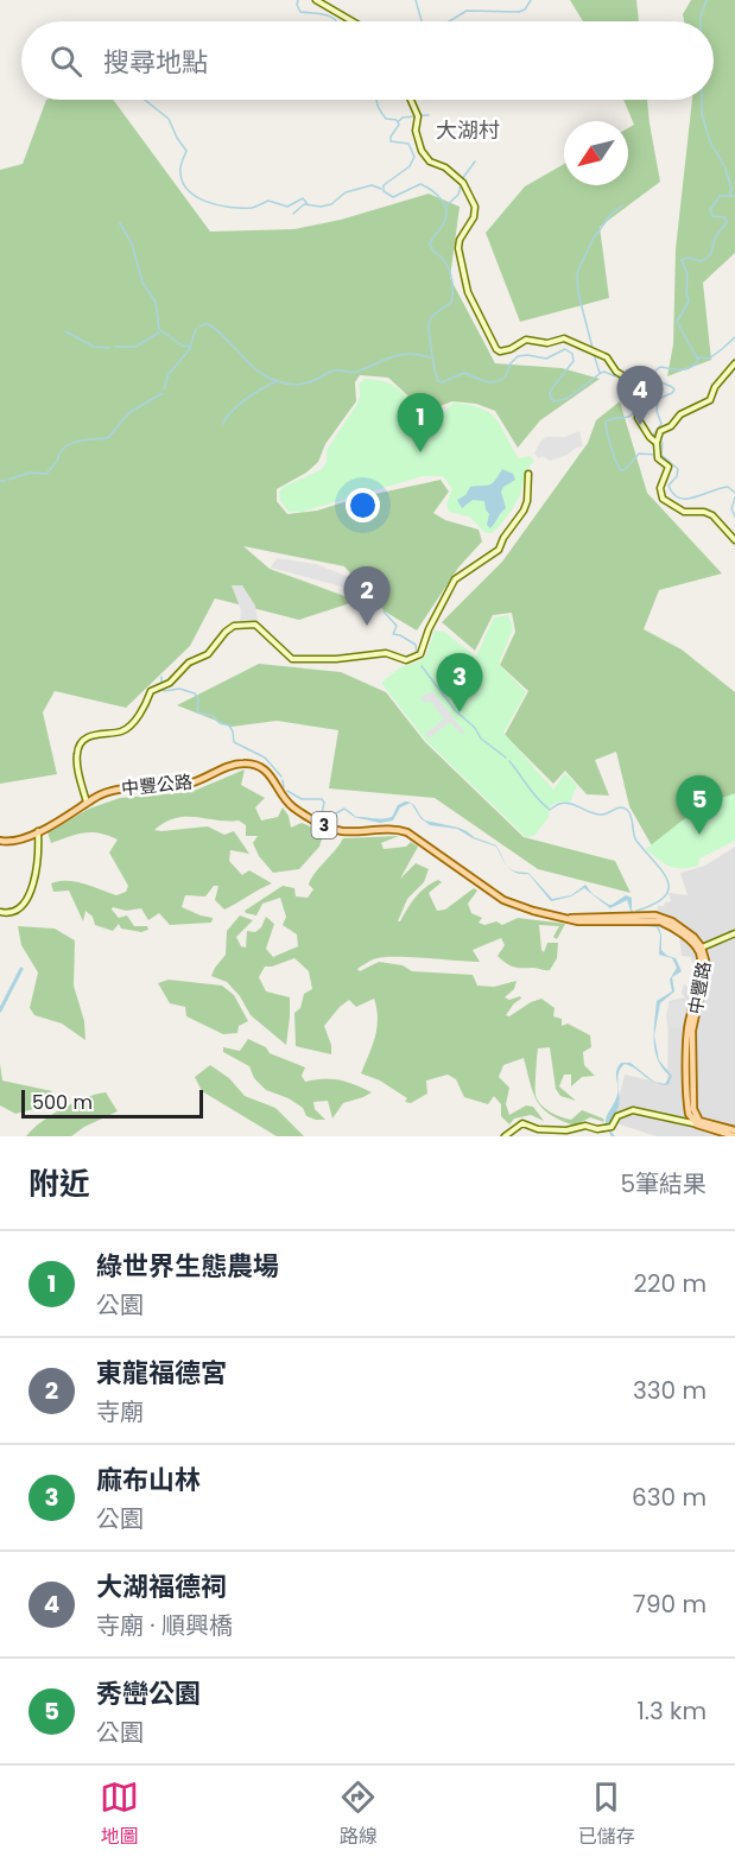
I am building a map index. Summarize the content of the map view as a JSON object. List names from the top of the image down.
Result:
{
  "streets": {
    "main road": ["中豐公路", "3", "中豐路"]
  },
  "crossings": [
    ["中豐公路", "中豐路"]
  ],
  "districts": ["大湖村"],
  "scale_bar": "500 m",
  "north": "bottom left",
  "page": {
    "search": "搜尋地點",
    "pins": [
      "4",
      "1",
      "2",
      "3",
      "5"
    ],
    "scale": "500 m",
    "heading": ["附近", "5筆結果"],
    "list": [
      {
        "mark": "1",
        "name": "綠世界生態農場",
        "note": "公園",
        "value": "220 m"
      },
      {
        "mark": "2",
        "name": "東龍福德宮",
        "note": "寺廟",
        "value": "330 m"
      },
      {
        "mark": "3",
        "name": "麻布山林",
        "note": "公園",
        "value": "630 m"
      },
      {
        "mark": "4",
        "name": "大湖福德祠",
        "note": "寺廟 · 順興橋",
        "value": "790 m"
      },
      {
        "mark": "5",
        "name": "秀巒公園",
        "note": "公園",
        "value": "1.3 km"
      }
    ],
    "nav": ["地圖", "路線", "已儲存"]
  }
}
